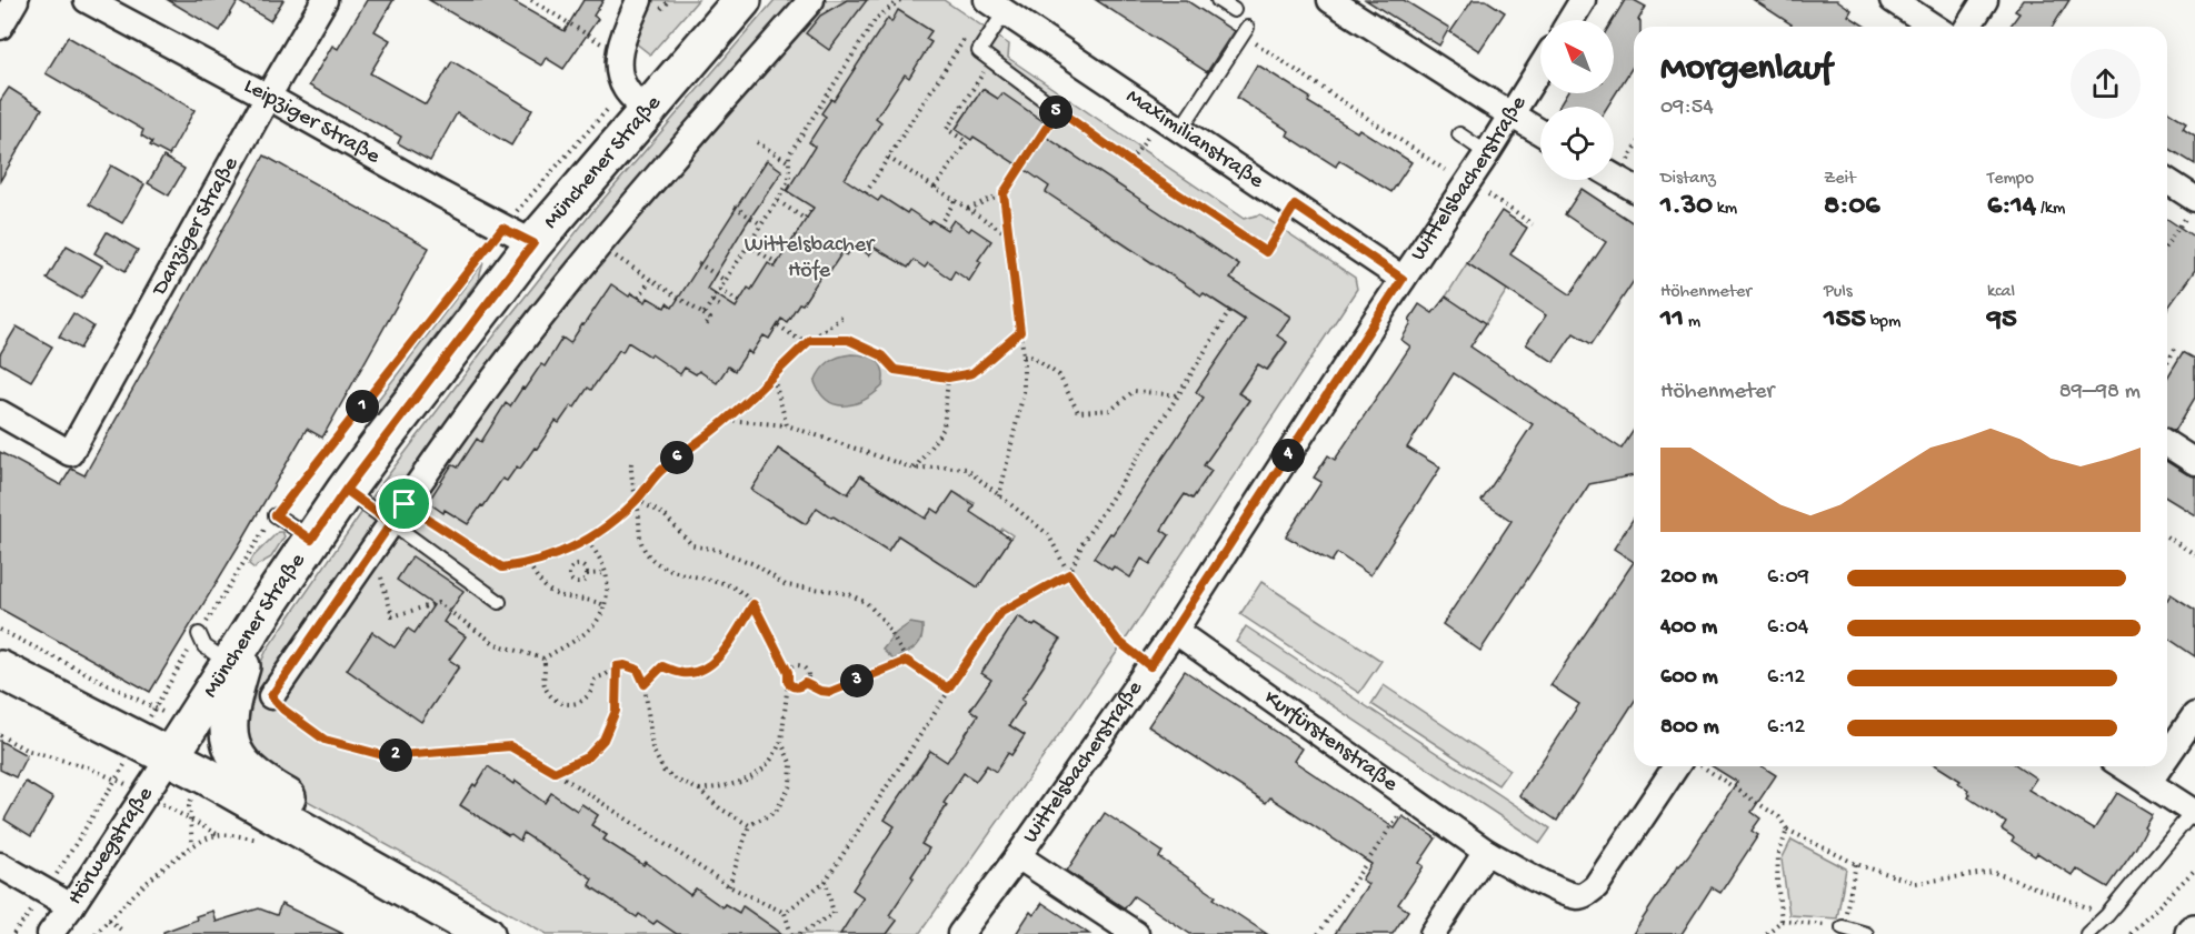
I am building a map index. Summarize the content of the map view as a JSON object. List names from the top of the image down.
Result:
{
  "streets": {
    "main road": ["Münchener Straße"],
    "street": [
      "Leipziger Straße",
      "Maximilianstraße",
      "Wittelsbacherstraße",
      "Danziger Straße",
      "Kurfürstenstraße",
      "Hörwegstraße"
    ]
  },
  "crossings": [
    ["Leipziger Straße", "Münchener Straße"],
    ["Leipziger Straße", "Danziger Straße"],
    ["Maximilianstraße", "Wittelsbacherstraße"],
    ["Münchener Straße", "Hörwegstraße"],
    ["Wittelsbacherstraße", "Kurfürstenstraße"]
  ],
  "parks": ["Wittelsbacher Höfe"],
  "north": "top left",
  "page": {
    "heading": ["Morgenlauf", "09:54"],
    "pins": [
      "5",
      "1",
      "4",
      "6",
      "3",
      "2"
    ],
    "stats": [
      ["Distanz", "1.30 km"],
      ["Zeit", "8:06"],
      ["Tempo", "6:14 /km"],
      ["Höhenmeter", "11 m"],
      ["Puls", "155 bpm"],
      ["kcal", "95"]
    ],
    "chart": ["Höhenmeter", "89–98 m"],
    "list": [
      {
        "name": "200 m",
        "note": "6:09"
      },
      {
        "name": "400 m",
        "note": "6:04"
      },
      {
        "name": "600 m",
        "note": "6:12"
      },
      {
        "name": "800 m",
        "note": "6:12"
      }
    ]
  }
}
